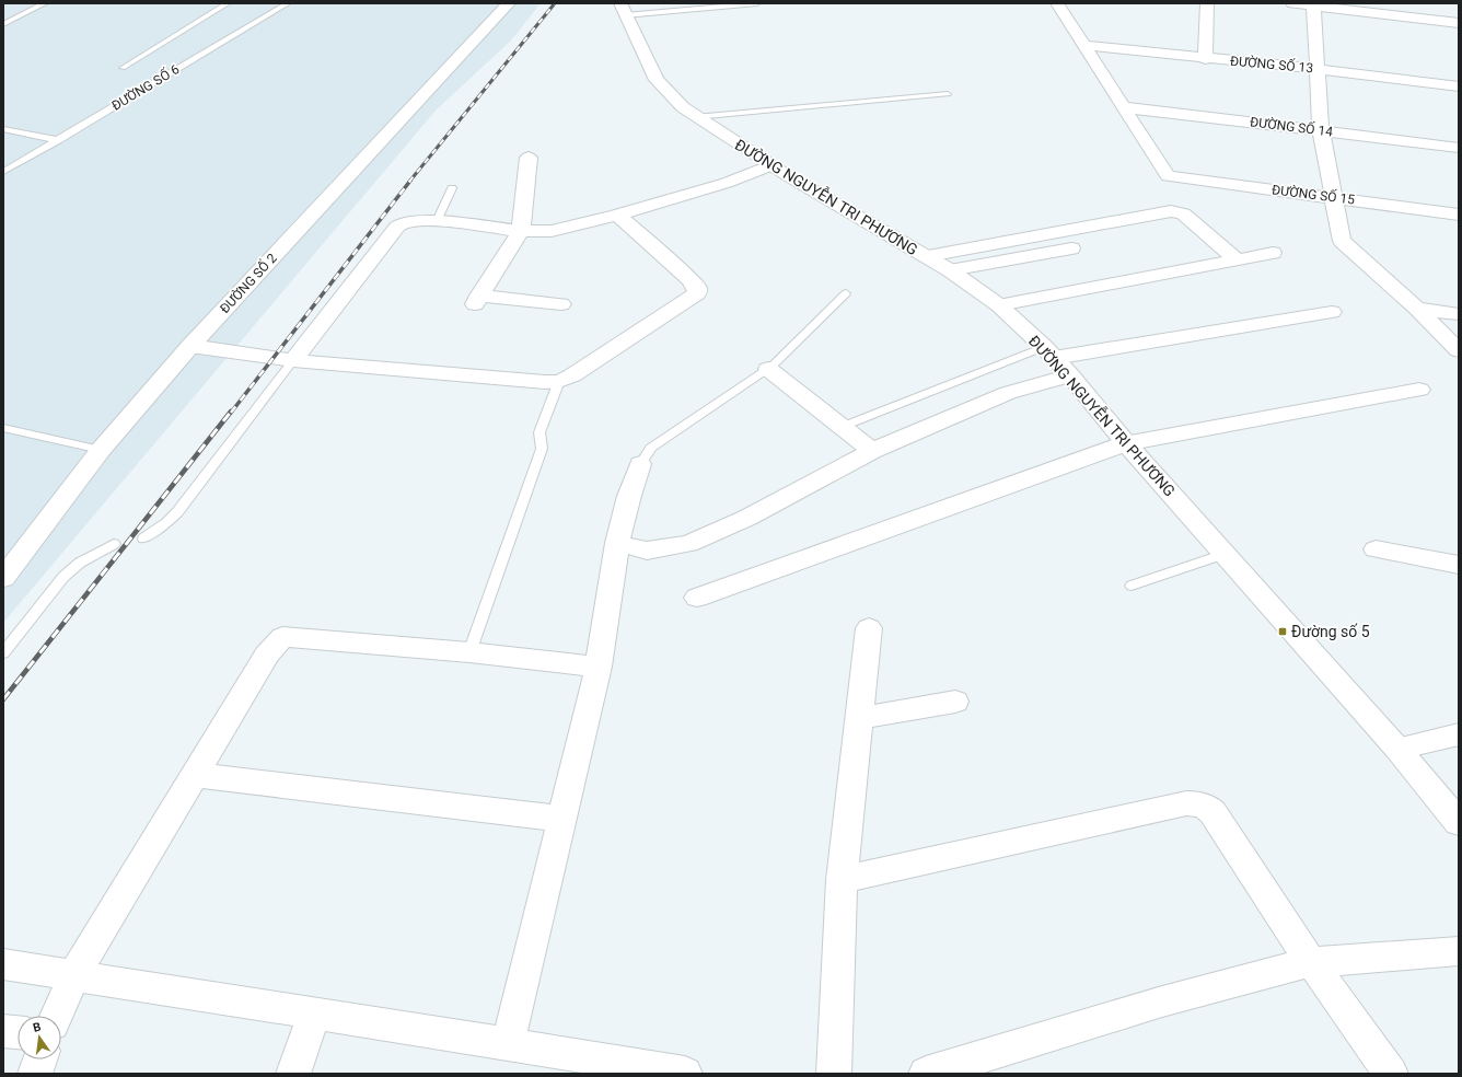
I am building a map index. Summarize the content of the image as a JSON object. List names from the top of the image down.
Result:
{
  "streets": {
    "street": [
      "ĐƯỜNG SỐ 13",
      "ĐƯỜNG SỐ 14",
      "ĐƯỜNG SỐ 15",
      "ĐƯỜNG NGUYỄN TRI PHƯƠNG",
      "ĐƯỜNG SỐ 2"
    ],
    "lane": ["ĐƯỜNG SỐ 6"]
  },
  "crossings": [
    ["ĐƯỜNG SỐ 14", "ĐƯỜNG SỐ 15"]
  ],
  "places": {
    "transit": ["Đường số 5"]
  },
  "north": "top"
}
